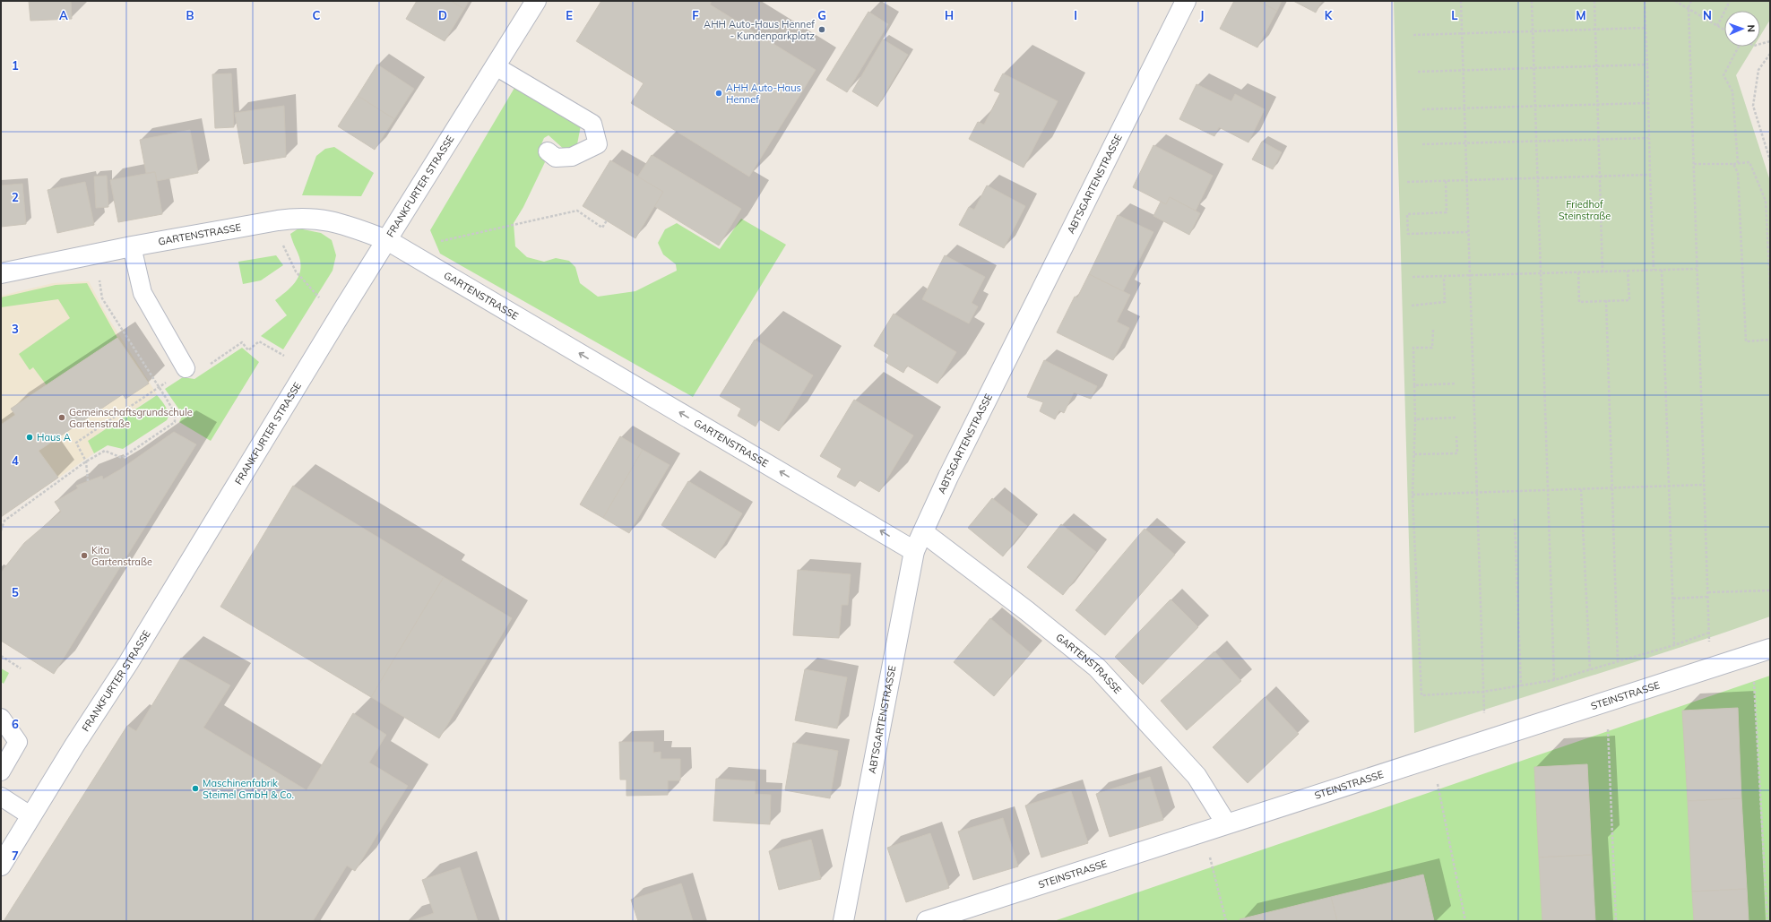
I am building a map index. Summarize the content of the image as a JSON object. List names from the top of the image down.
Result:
{
  "streets": {
    "street": [
      "ABTSGARTENSTRASSE",
      "FRANKFURTER STRASSE",
      "GARTENSTRASSE",
      "STEINSTRASSE"
    ]
  },
  "crossings": [
    ["ABTSGARTENSTRASSE", "GARTENSTRASSE"],
    ["FRANKFURTER STRASSE", "GARTENSTRASSE"],
    ["GARTENSTRASSE", "STEINSTRASSE"]
  ],
  "one_way": ["GARTENSTRASSE"],
  "parks": ["Friedhof Steinstraße"],
  "places": [
    "AHH Auto-Haus Hennef - Kundenparkplatz",
    "AHH Auto-Haus Hennef",
    "Gemeinschaftsgrundschule Gartenstraße",
    "Haus A",
    "Kita Gartenstraße",
    "Maschinenfabrik Steimel GmbH & Co."
  ],
  "north": "right",
  "grid": {
    "columns": [
      "A",
      "B",
      "C",
      "D",
      "E",
      "F",
      "G",
      "H",
      "I",
      "J",
      "K",
      "L",
      "M",
      "N"
    ],
    "rows": [
      "1",
      "2",
      "3",
      "4",
      "5",
      "6",
      "7"
    ]
  }
}
